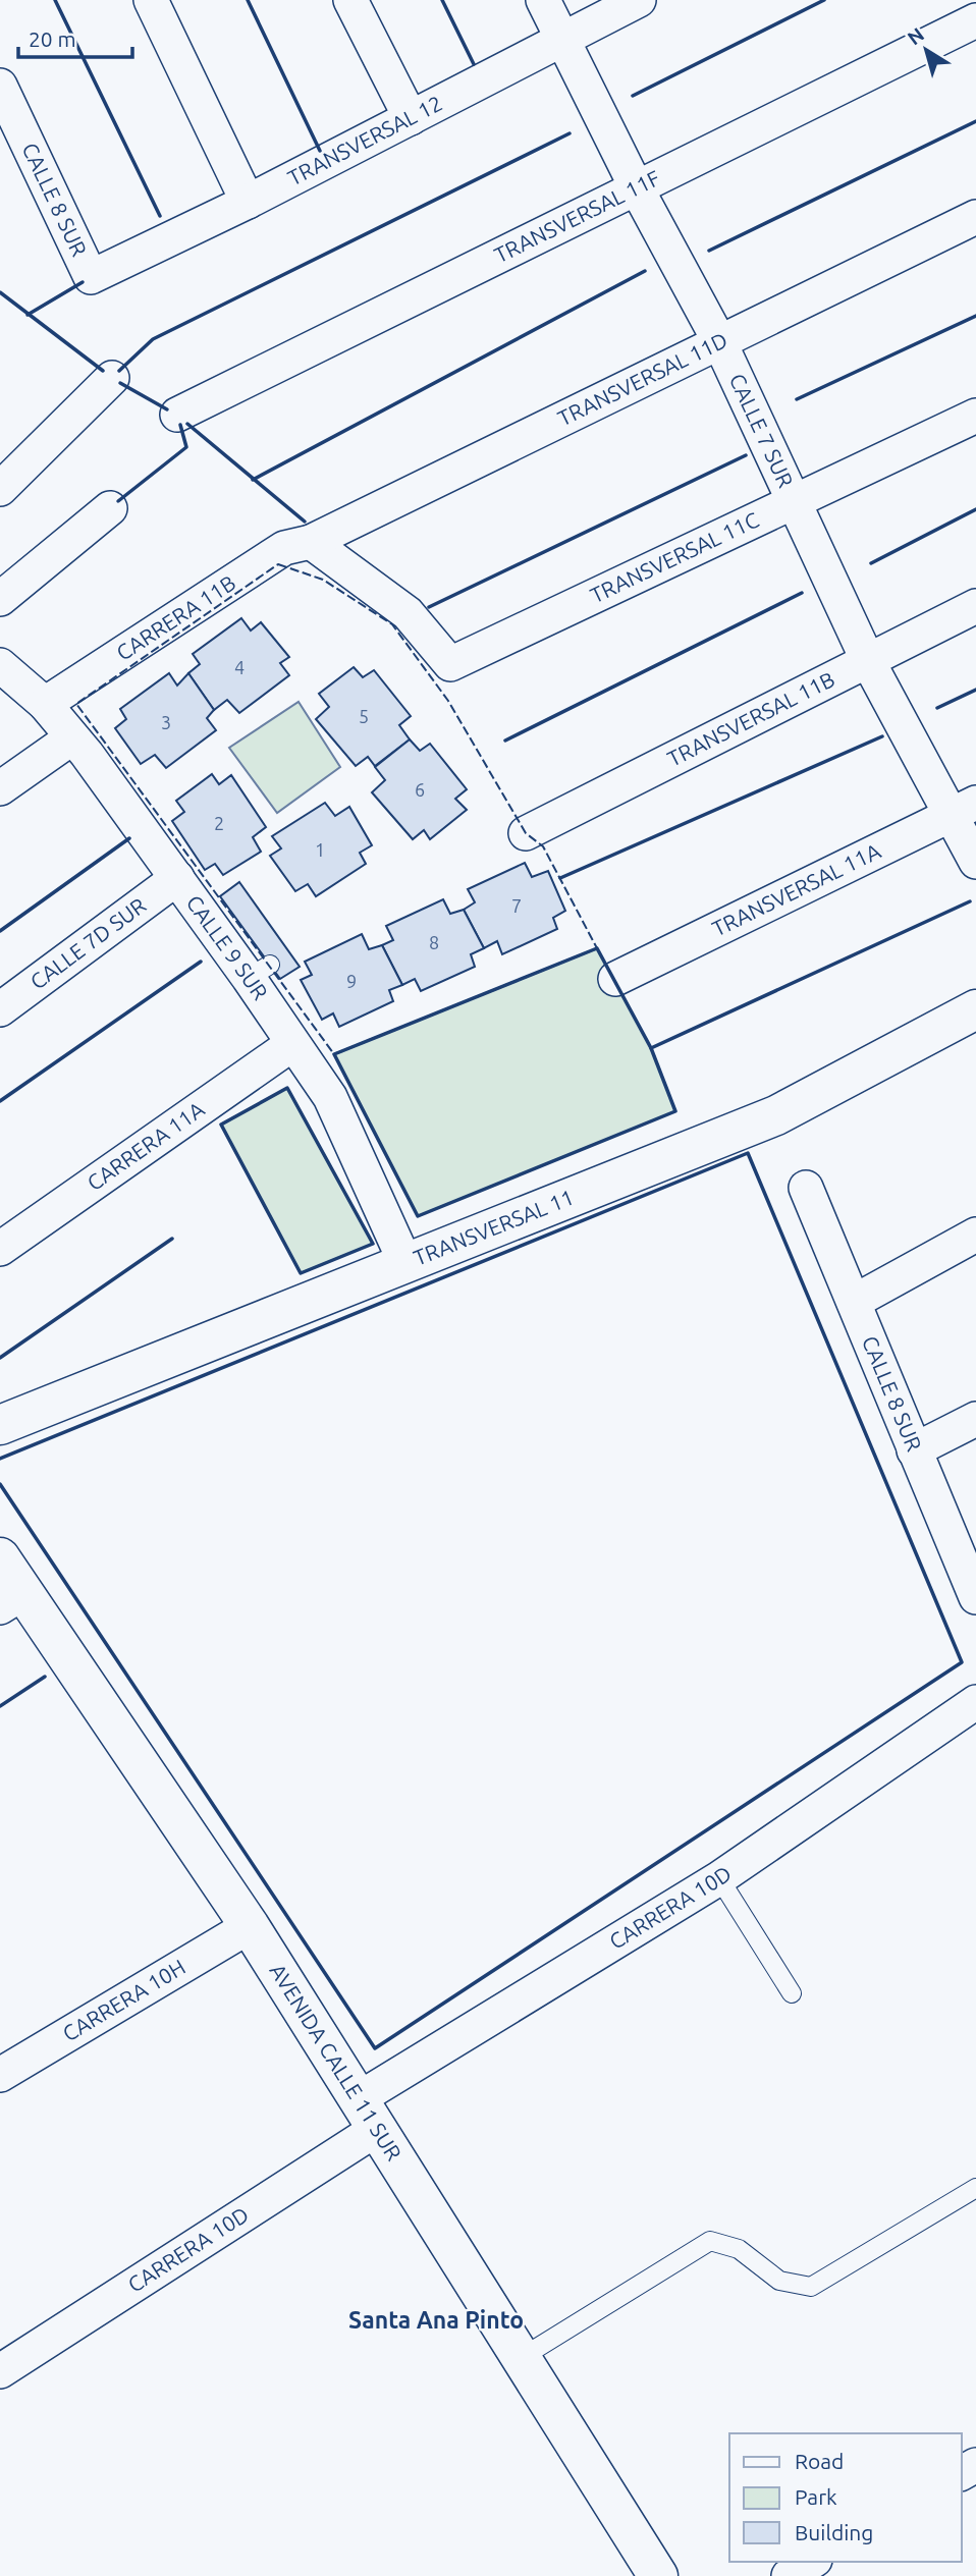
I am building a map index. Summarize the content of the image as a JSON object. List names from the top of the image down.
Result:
{
  "streets": {
    "street": [
      "TRANSVERSAL 12",
      "CALLE 8 SUR",
      "TRANSVERSAL 11F",
      "TRANSVERSAL 11D",
      "CALLE 7 SUR",
      "TRANSVERSAL 11C",
      "CARRERA 11B",
      "TRANSVERSAL 11B",
      "TRANSVERSAL 11A",
      "CALLE 7D SUR",
      "CALLE 9 SUR",
      "CARRERA 11A",
      "TRANSVERSAL 11",
      "CARRERA 10D",
      "CARRERA 10H",
      "AVENIDA CALLE 11 SUR"
    ]
  },
  "crossings": [
    ["TRANSVERSAL 12", "CALLE 8 SUR"],
    ["TRANSVERSAL 12", "CALLE 7 SUR"],
    ["TRANSVERSAL 11F", "CALLE 7 SUR"],
    ["TRANSVERSAL 11D", "CALLE 7 SUR"],
    ["TRANSVERSAL 11D", "TRANSVERSAL 11C"],
    ["TRANSVERSAL 11D", "CARRERA 11B"],
    ["CALLE 7 SUR", "TRANSVERSAL 11C"],
    ["CALLE 7 SUR", "TRANSVERSAL 11B"],
    ["CALLE 7 SUR", "TRANSVERSAL 11A"],
    ["TRANSVERSAL 11C", "CARRERA 11B"],
    ["CARRERA 11B", "CALLE 9 SUR"],
    ["CALLE 7D SUR", "CALLE 9 SUR"],
    ["CALLE 9 SUR", "CARRERA 11A"],
    ["CALLE 9 SUR", "TRANSVERSAL 11"],
    ["CARRERA 10D", "AVENIDA CALLE 11 SUR"],
    ["CARRERA 10H", "AVENIDA CALLE 11 SUR"]
  ],
  "districts": ["Santa Ana Pinto"],
  "house_numbers": [
    "4",
    "5",
    "3",
    "6",
    "2",
    "1",
    "7",
    "8",
    "9"
  ],
  "legend": ["Road", "Park", "Building"],
  "scale_bar": "20 m",
  "north": "top left"
}
